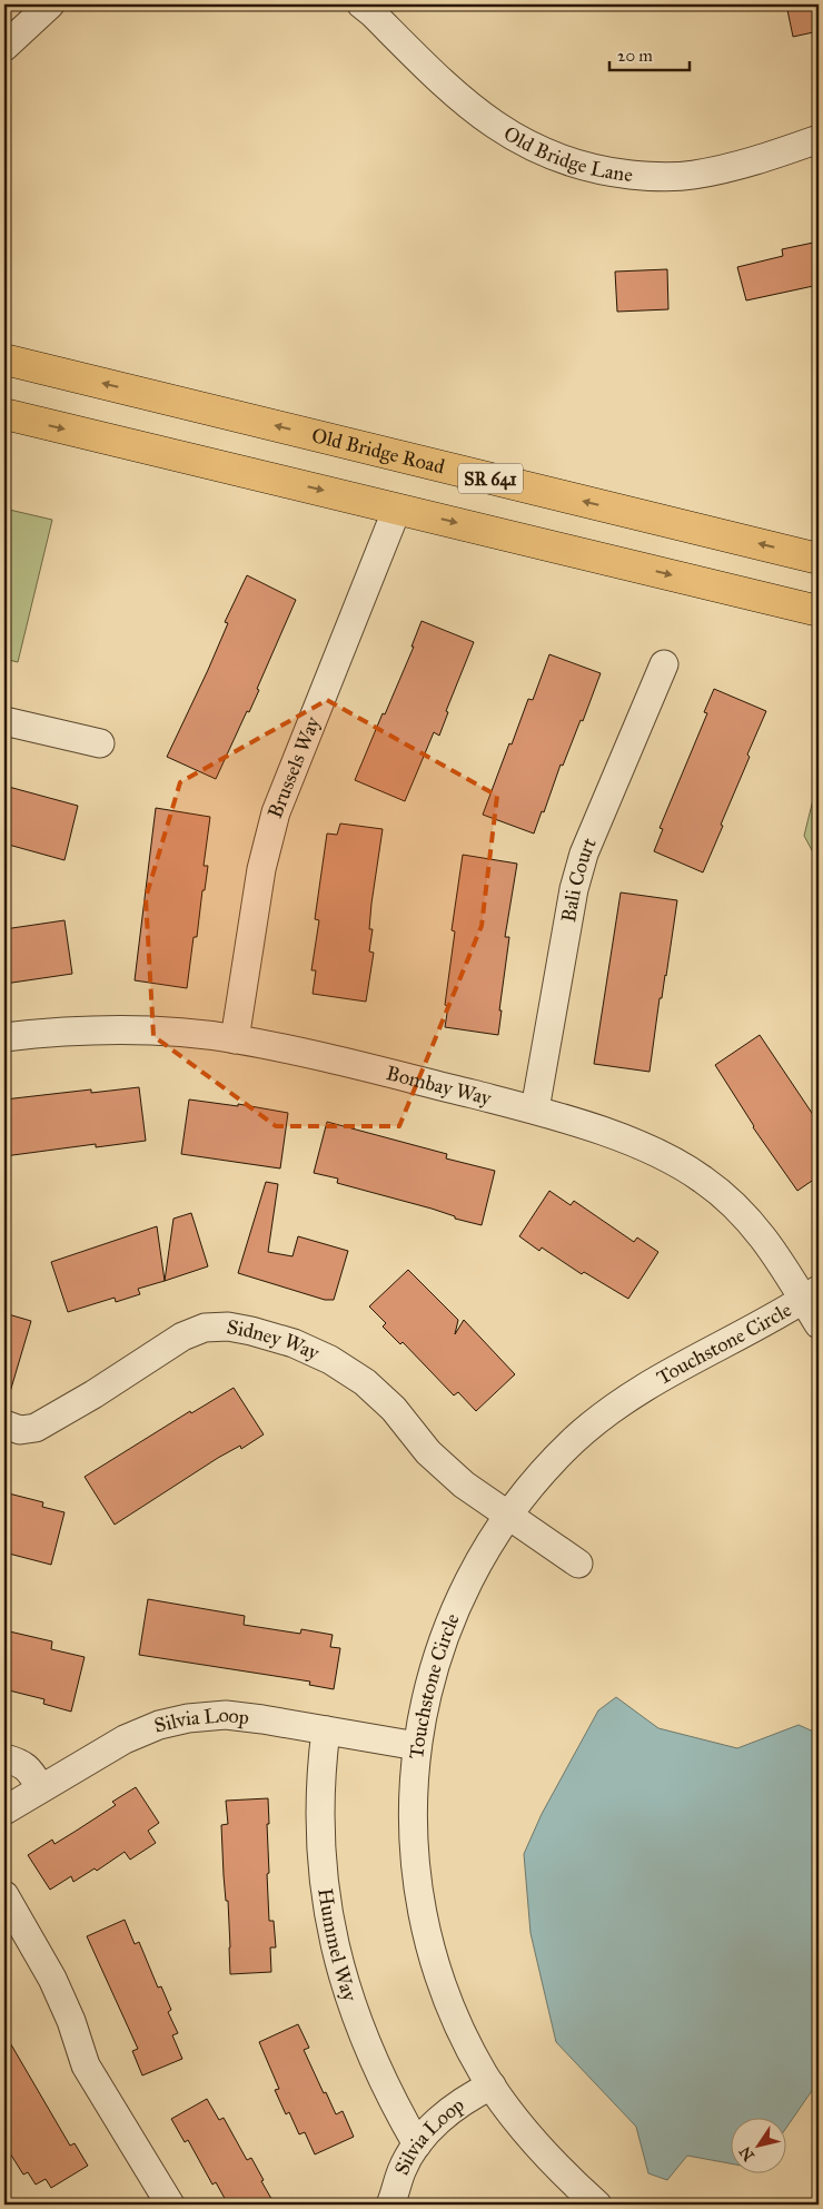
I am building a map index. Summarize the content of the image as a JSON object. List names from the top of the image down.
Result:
{
  "streets": {
    "main road": ["Old Bridge Road", "SR 641"],
    "street": [
      "Old Bridge Lane",
      "Brussels Way",
      "Bali Court",
      "Bombay Way",
      "Sidney Way",
      "Touchstone Circle",
      "Silvia Loop",
      "Hummel Way"
    ]
  },
  "crossings": [
    ["SR 641", "Brussels Way"],
    ["Brussels Way", "Bombay Way"],
    ["Bali Court", "Bombay Way"],
    ["Bombay Way", "Touchstone Circle"],
    ["Sidney Way", "Touchstone Circle"],
    ["Touchstone Circle", "Silvia Loop"],
    ["Silvia Loop", "Hummel Way"]
  ],
  "scale_bar": "20 m",
  "north": "bottom left"
}
